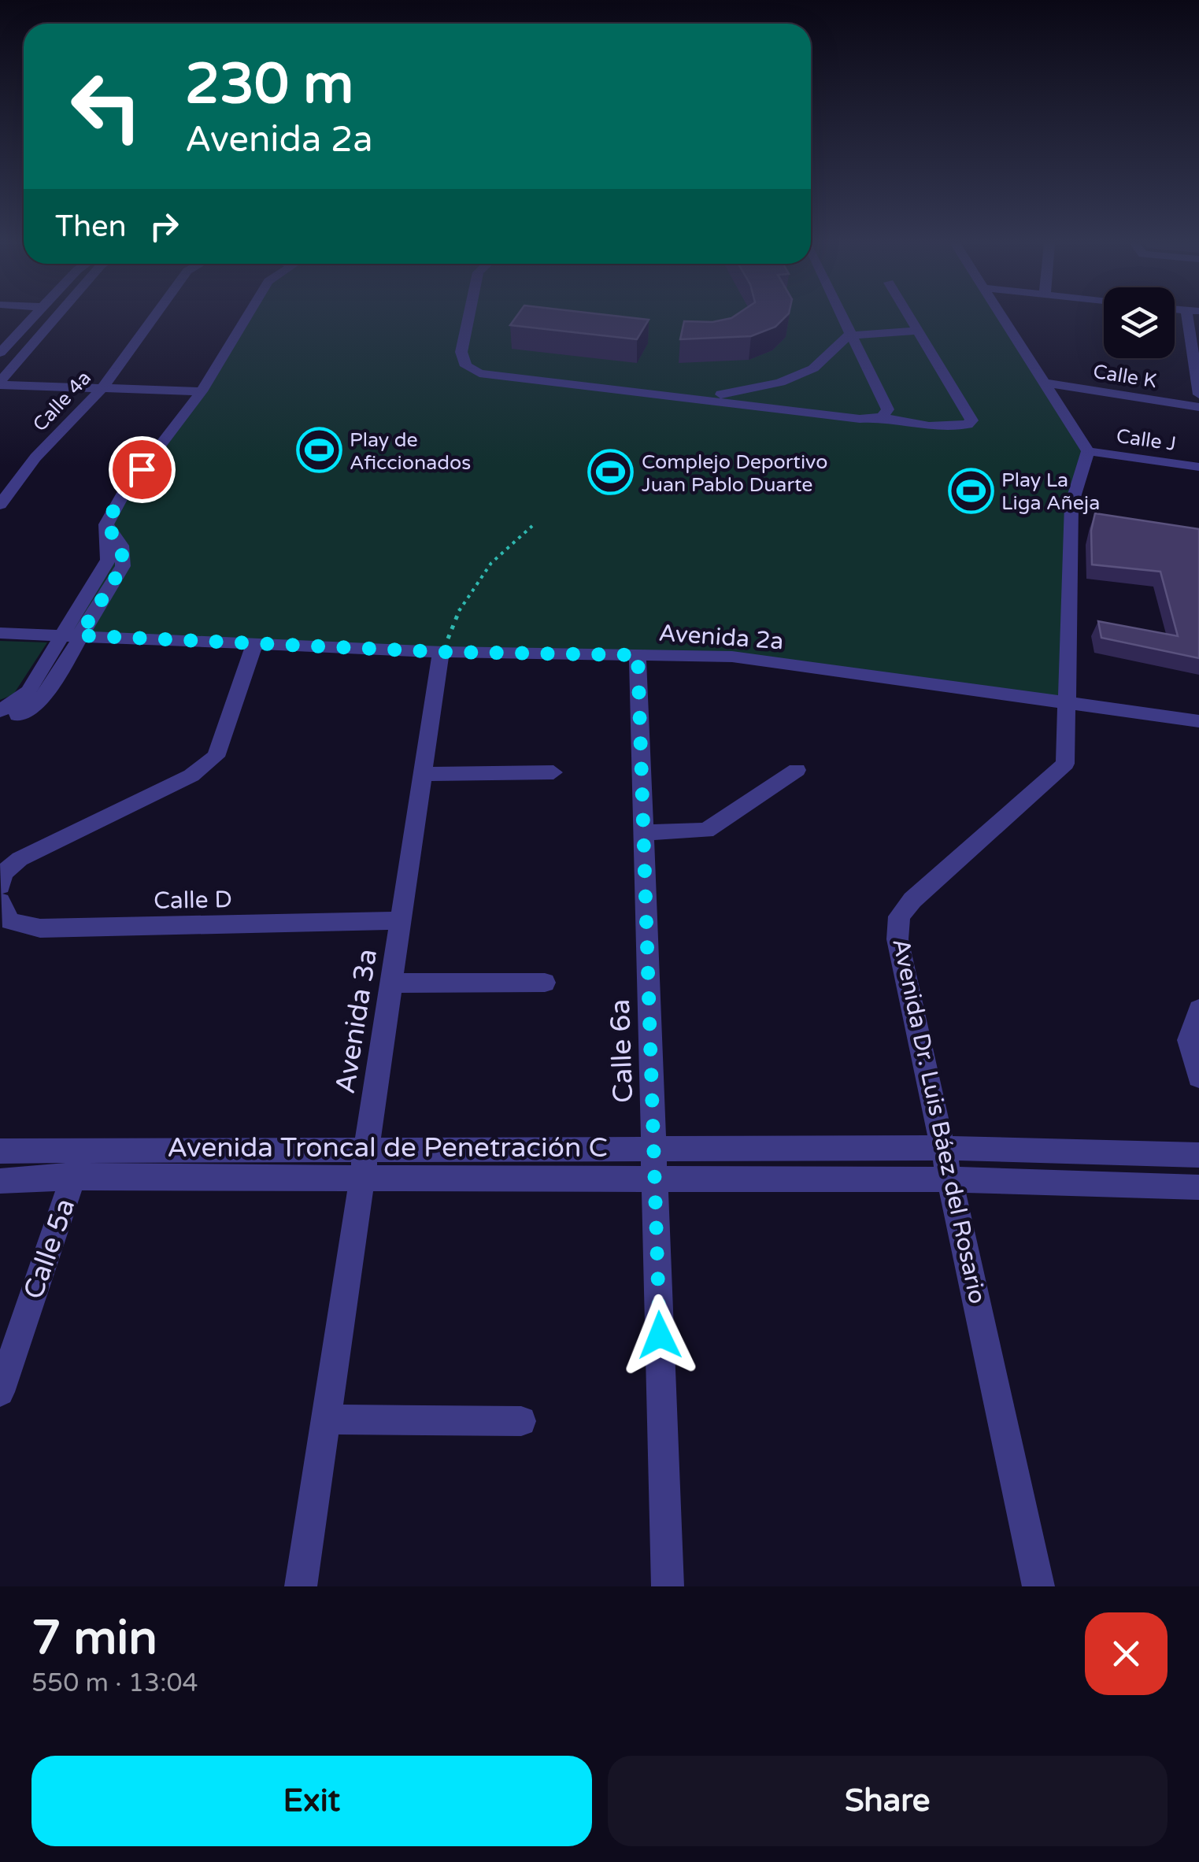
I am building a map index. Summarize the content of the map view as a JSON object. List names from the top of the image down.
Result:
{
  "streets": {
    "street": [
      "Calle K",
      "Calle 4a",
      "Calle J",
      "Avenida 2a",
      "Calle D",
      "Avenida 3a",
      "Calle 6a",
      "Avenida Dr. Luis Báez del Rosario",
      "Avenida Troncal de Penetración C",
      "Calle 5a"
    ]
  },
  "crossings": [
    ["Calle J", "Avenida Dr. Luis Báez del Rosario"],
    ["Avenida 2a", "Avenida 3a"],
    ["Avenida 2a", "Calle 6a"],
    ["Avenida 2a", "Avenida Dr. Luis Báez del Rosario"],
    ["Calle D", "Avenida 3a"],
    ["Avenida 3a", "Avenida Troncal de Penetración C"],
    ["Calle 6a", "Avenida Troncal de Penetración C"],
    ["Avenida Dr. Luis Báez del Rosario", "Avenida Troncal de Penetración C"],
    ["Avenida Troncal de Penetración C", "Calle 5a"]
  ],
  "places": {
    "sports": ["Play de Aficcionados", "Complejo Deportivo Juan Pablo Duarte", "Play La Liga Añeja"]
  },
  "page": {
    "turn": ["230 m", "Avenida 2a"],
    "then": "Then",
    "heading": ["7 min", "550 m · 13:04"],
    "buttons": ["Exit", "Share"]
  }
}
